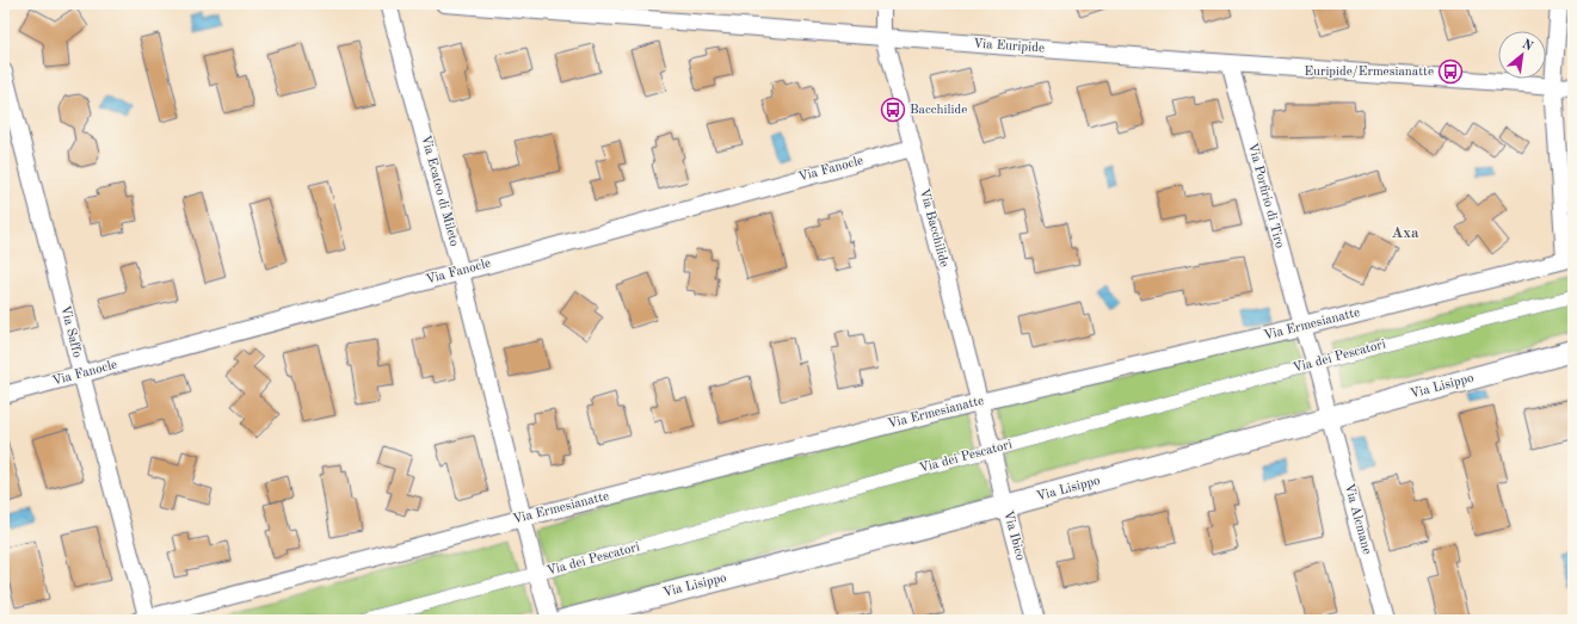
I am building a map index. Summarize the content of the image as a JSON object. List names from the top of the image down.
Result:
{
  "streets": {
    "street": [
      "Via Euripide",
      "Via Fanocle",
      "Via Ecateo di Mileto",
      "Via Porfirio di Tiro",
      "Via Bacchilide",
      "Via Ermesianatte",
      "Via Saffo",
      "Via dei Pescatori",
      "Via Lisippo",
      "Via Alcmane",
      "Via Ibico"
    ]
  },
  "crossings": [
    ["Via Euripide", "Via Porfirio di Tiro"],
    ["Via Euripide", "Via Bacchilide"],
    ["Via Euripide", "Via Ermesianatte"],
    ["Via Fanocle", "Via Ecateo di Mileto"],
    ["Via Fanocle", "Via Bacchilide"],
    ["Via Fanocle", "Via Saffo"],
    ["Via Ecateo di Mileto", "Via Ermesianatte"],
    ["Via Ecateo di Mileto", "Via dei Pescatori"],
    ["Via Porfirio di Tiro", "Via Ermesianatte"],
    ["Via Porfirio di Tiro", "Via dei Pescatori"],
    ["Via Porfirio di Tiro", "Via Alcmane"],
    ["Via Bacchilide", "Via Ermesianatte"],
    ["Via Bacchilide", "Via dei Pescatori"],
    ["Via Bacchilide", "Via Ibico"],
    ["Via Ermesianatte", "Via Saffo"],
    ["Via dei Pescatori", "Via Alcmane"],
    ["Via dei Pescatori", "Via Ibico"],
    ["Via Lisippo", "Via Alcmane"],
    ["Via Lisippo", "Via Ibico"]
  ],
  "districts": ["Axa"],
  "places": {
    "bus stop": ["Euripide/Ermesianatte", "Bacchilide"]
  },
  "north": "top right"
}
